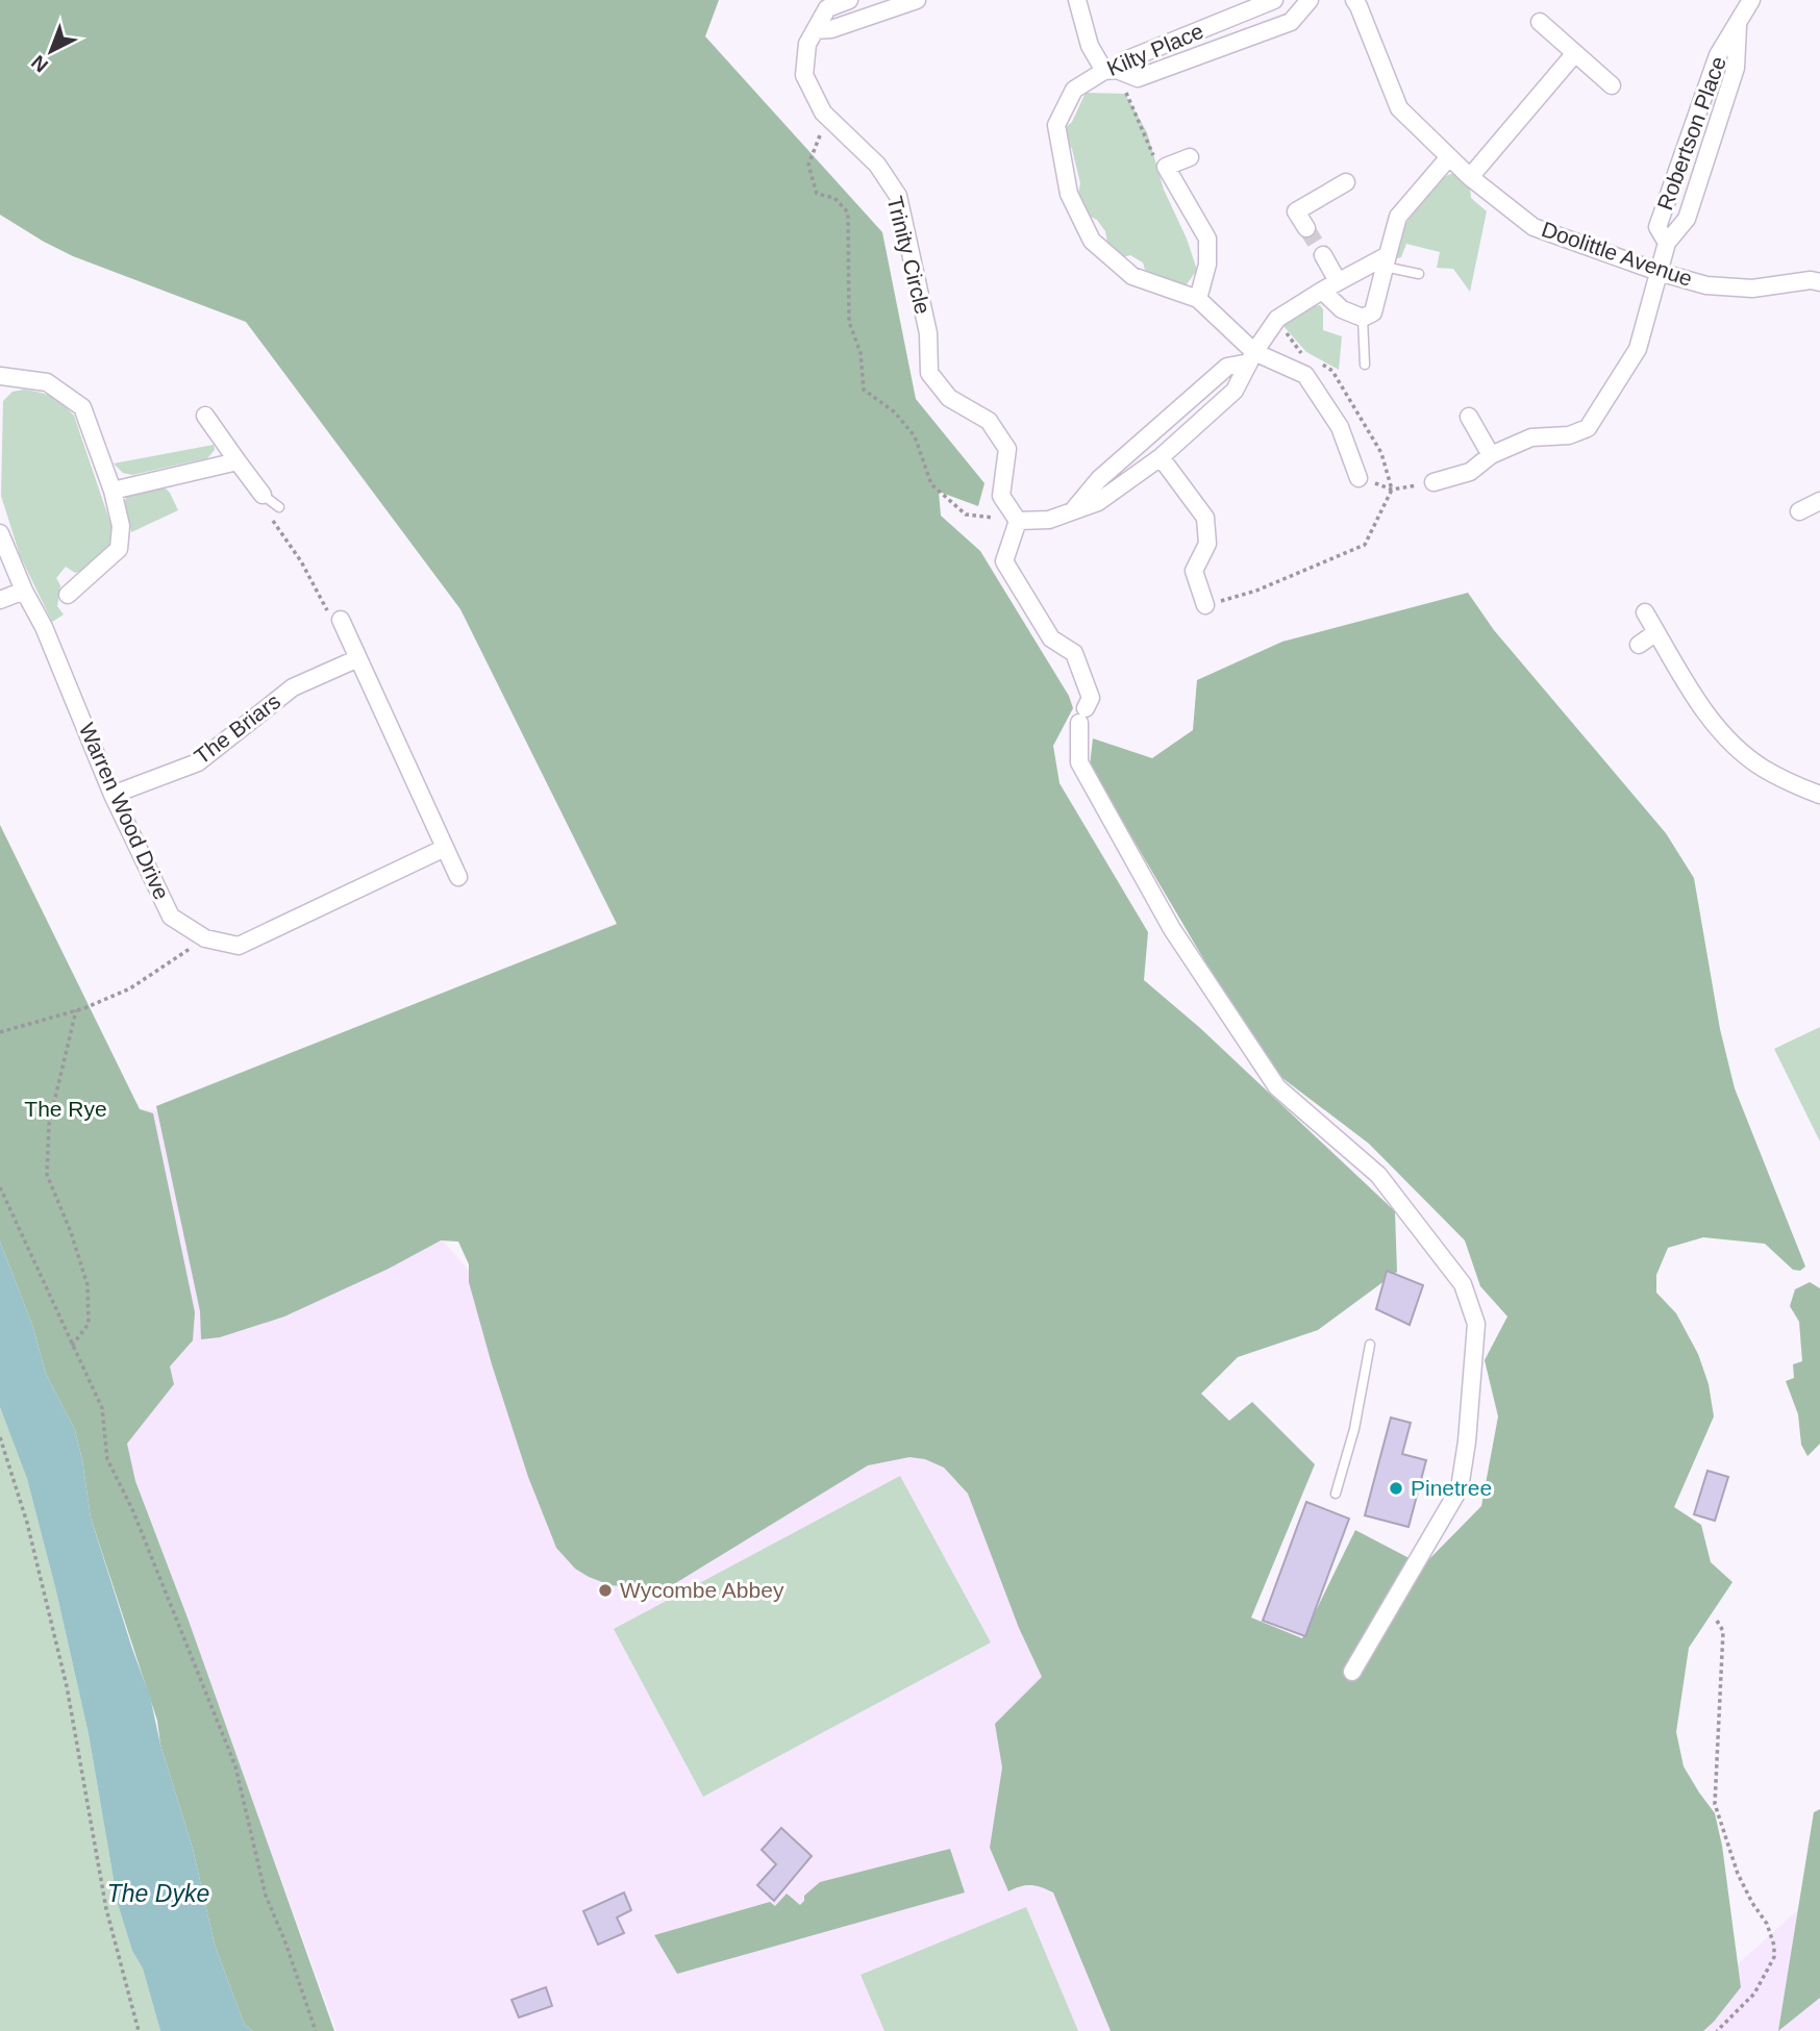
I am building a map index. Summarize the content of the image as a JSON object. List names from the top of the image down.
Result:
{
  "streets": {
    "street": [
      "Kilty Place",
      "Robertson Place",
      "Doolittle Avenue",
      "Trinity Circle",
      "The Briars",
      "Warren Wood Drive"
    ]
  },
  "crossings": [
    ["Robertson Place", "Doolittle Avenue"],
    ["The Briars", "Warren Wood Drive"]
  ],
  "water": ["The Dyke"],
  "parks": ["The Rye"],
  "places": ["Pinetree", "Wycombe Abbey"],
  "north": "bottom left"
}
